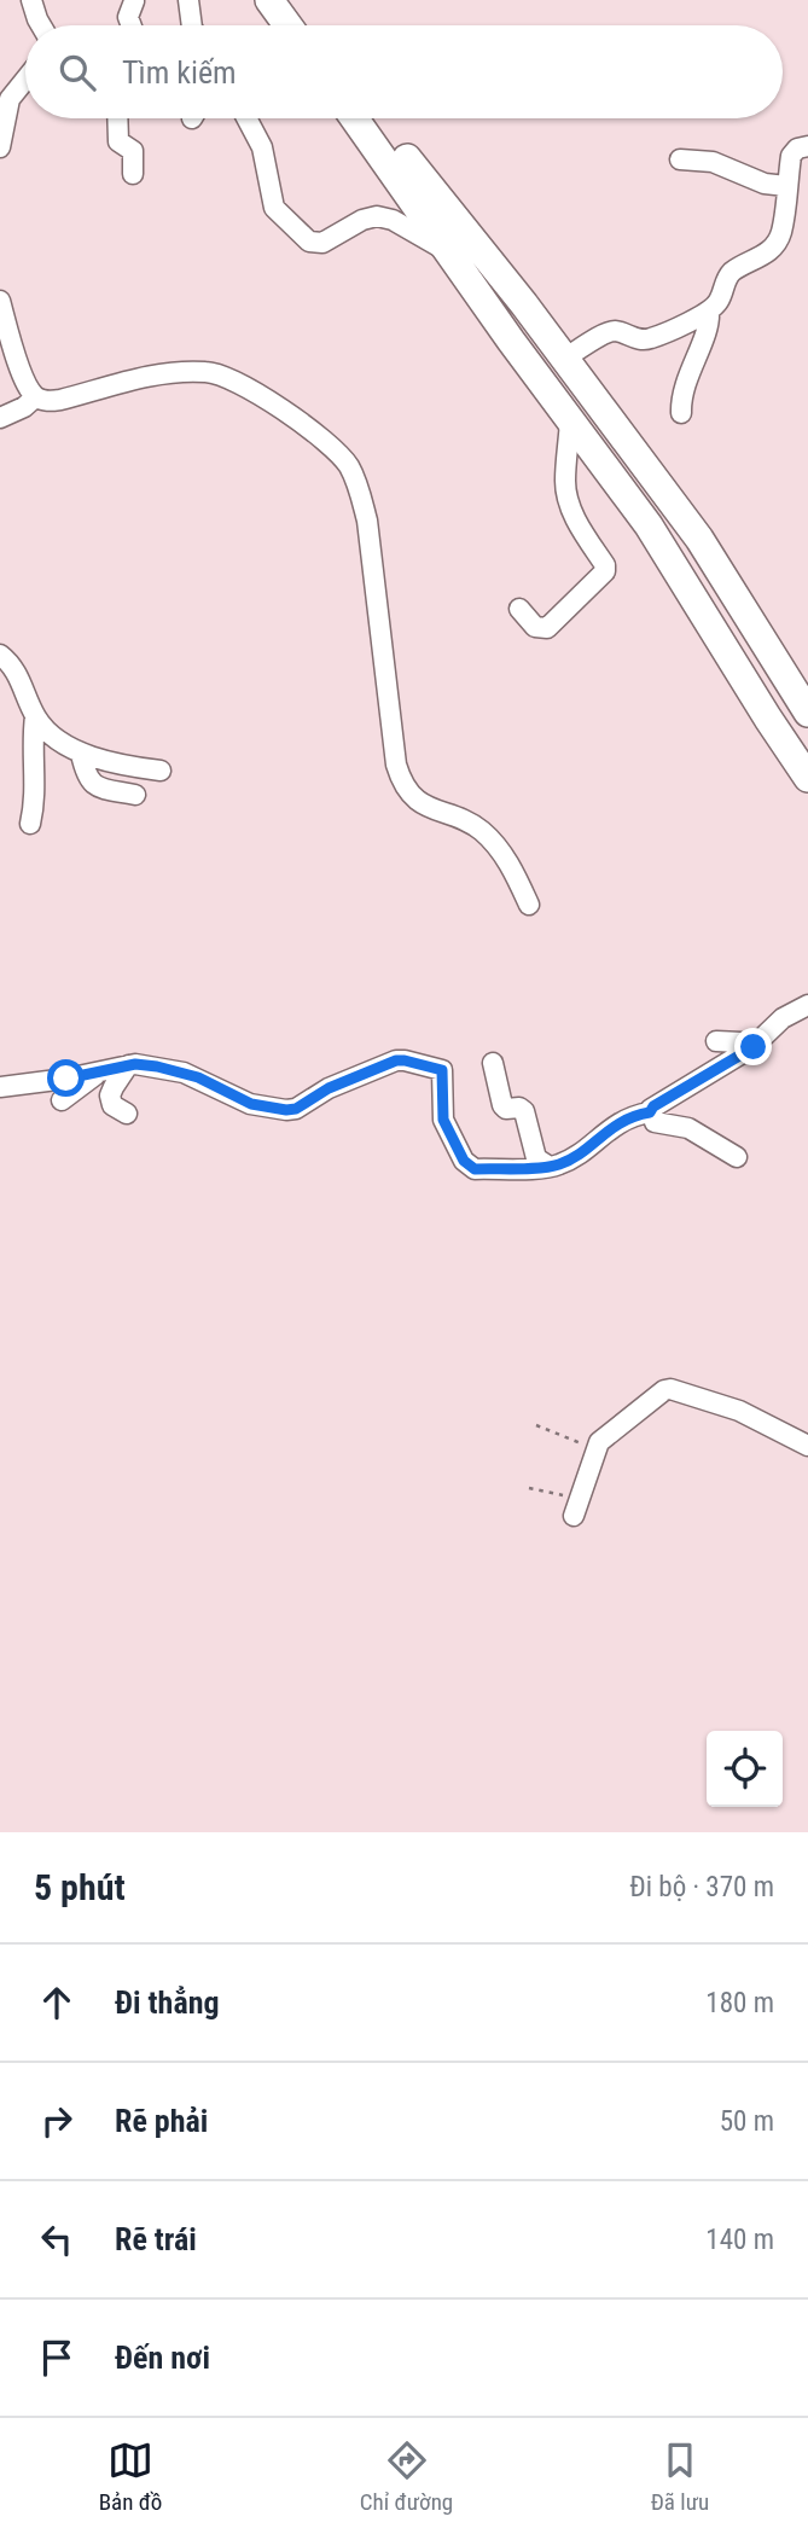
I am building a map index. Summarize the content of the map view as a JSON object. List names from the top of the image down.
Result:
{
  "page": {
    "search": "Tìm kiếm",
    "heading": ["5 phút", "Đi bộ · 370 m"],
    "list": [
      ["Đi thẳng", "180 m"],
      ["Rẽ phải", "50 m"],
      ["Rẽ trái", "140 m"],
      "Đến nơi"
    ],
    "nav": ["Bản đồ", "Chỉ đường", "Đã lưu"]
  }
}
